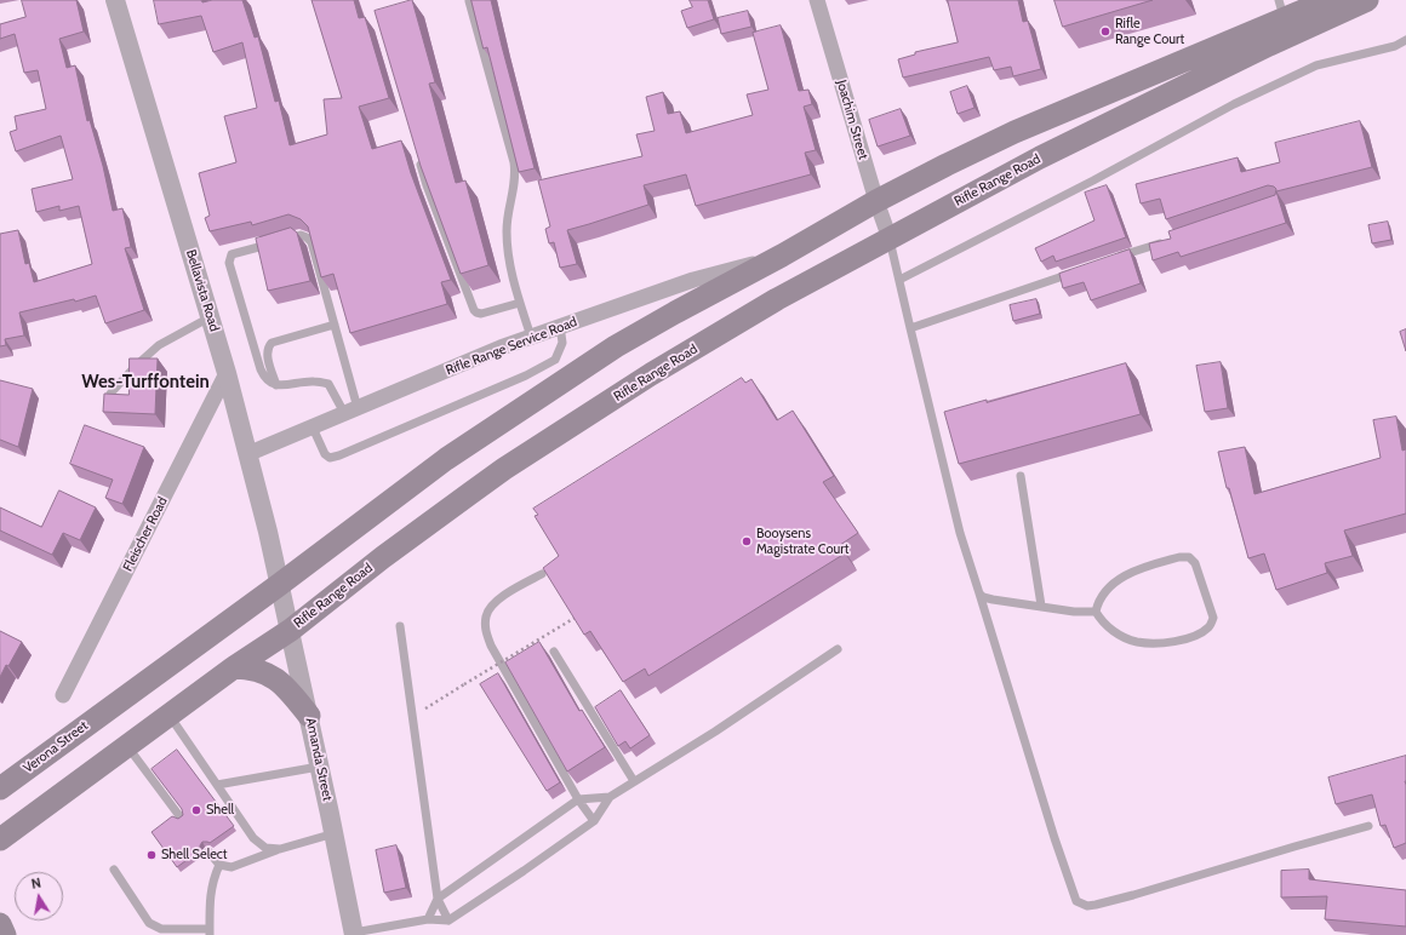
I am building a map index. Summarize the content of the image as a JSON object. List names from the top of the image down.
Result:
{
  "streets": {
    "main road": ["Rifle Range Road", "Verona Street"],
    "street": [
      "Joachim Street",
      "Bellavista Road",
      "Rifle Range Service Road",
      "Fleischer Road",
      "Amanda Street"
    ]
  },
  "crossings": [
    ["Joachim Street", "Rifle Range Road"],
    ["Rifle Range Road", "Amanda Street"],
    ["Bellavista Road", "Rifle Range Service Road"],
    ["Bellavista Road", "Fleischer Road"],
    ["Bellavista Road", "Verona Street"],
    ["Bellavista Road", "Amanda Street"],
    ["Verona Street", "Amanda Street"]
  ],
  "districts": ["Wes-Turffontein"],
  "places": [
    "Rifle Range Court",
    "Booysens Magistrate Court",
    "Shell",
    "Shell Select"
  ],
  "north": "top"
}
